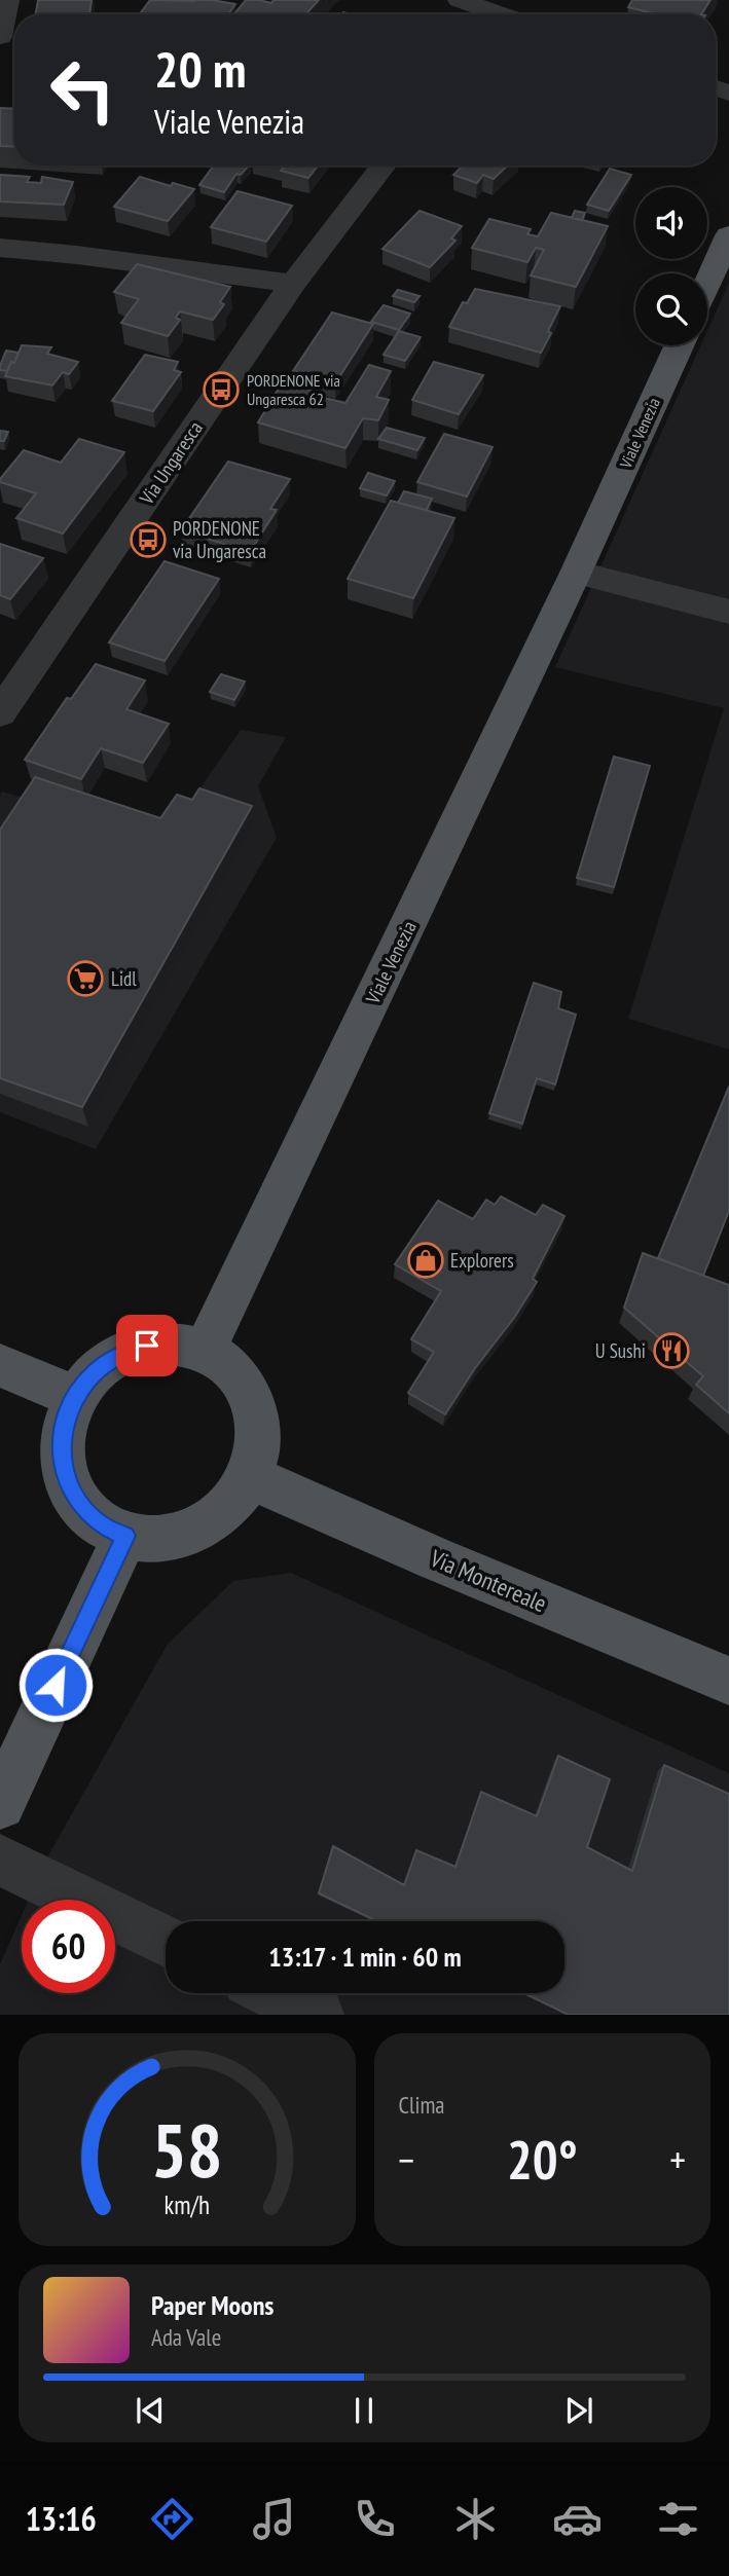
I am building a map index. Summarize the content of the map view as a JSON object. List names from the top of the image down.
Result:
{
  "streets": {
    "main road": ["Viale Venezia", "Via Montereale"],
    "street": ["Via Ungaresca"]
  },
  "crossings": [
    ["Viale Venezia", "Via Montereale"]
  ],
  "places": {
    "bus stop": ["PORDENONE via Ungaresca 62", "PORDENONE via Ungaresca"],
    "supermarket": ["Lidl"],
    "shop": ["Explorers"],
    "restaurant": ["U Sushi"]
  },
  "page": {
    "turn": ["20 m", "Viale Venezia"],
    "limit": "60",
    "trip": "13:17 · 1 min · 60 m",
    "tile": "Clima",
    "heat": ["−", "20°", "+"],
    "song": ["Paper Moons", "Ada Vale"],
    "tabs": "13:16",
    "gauge": ["58", "km/h"]
  }
}
